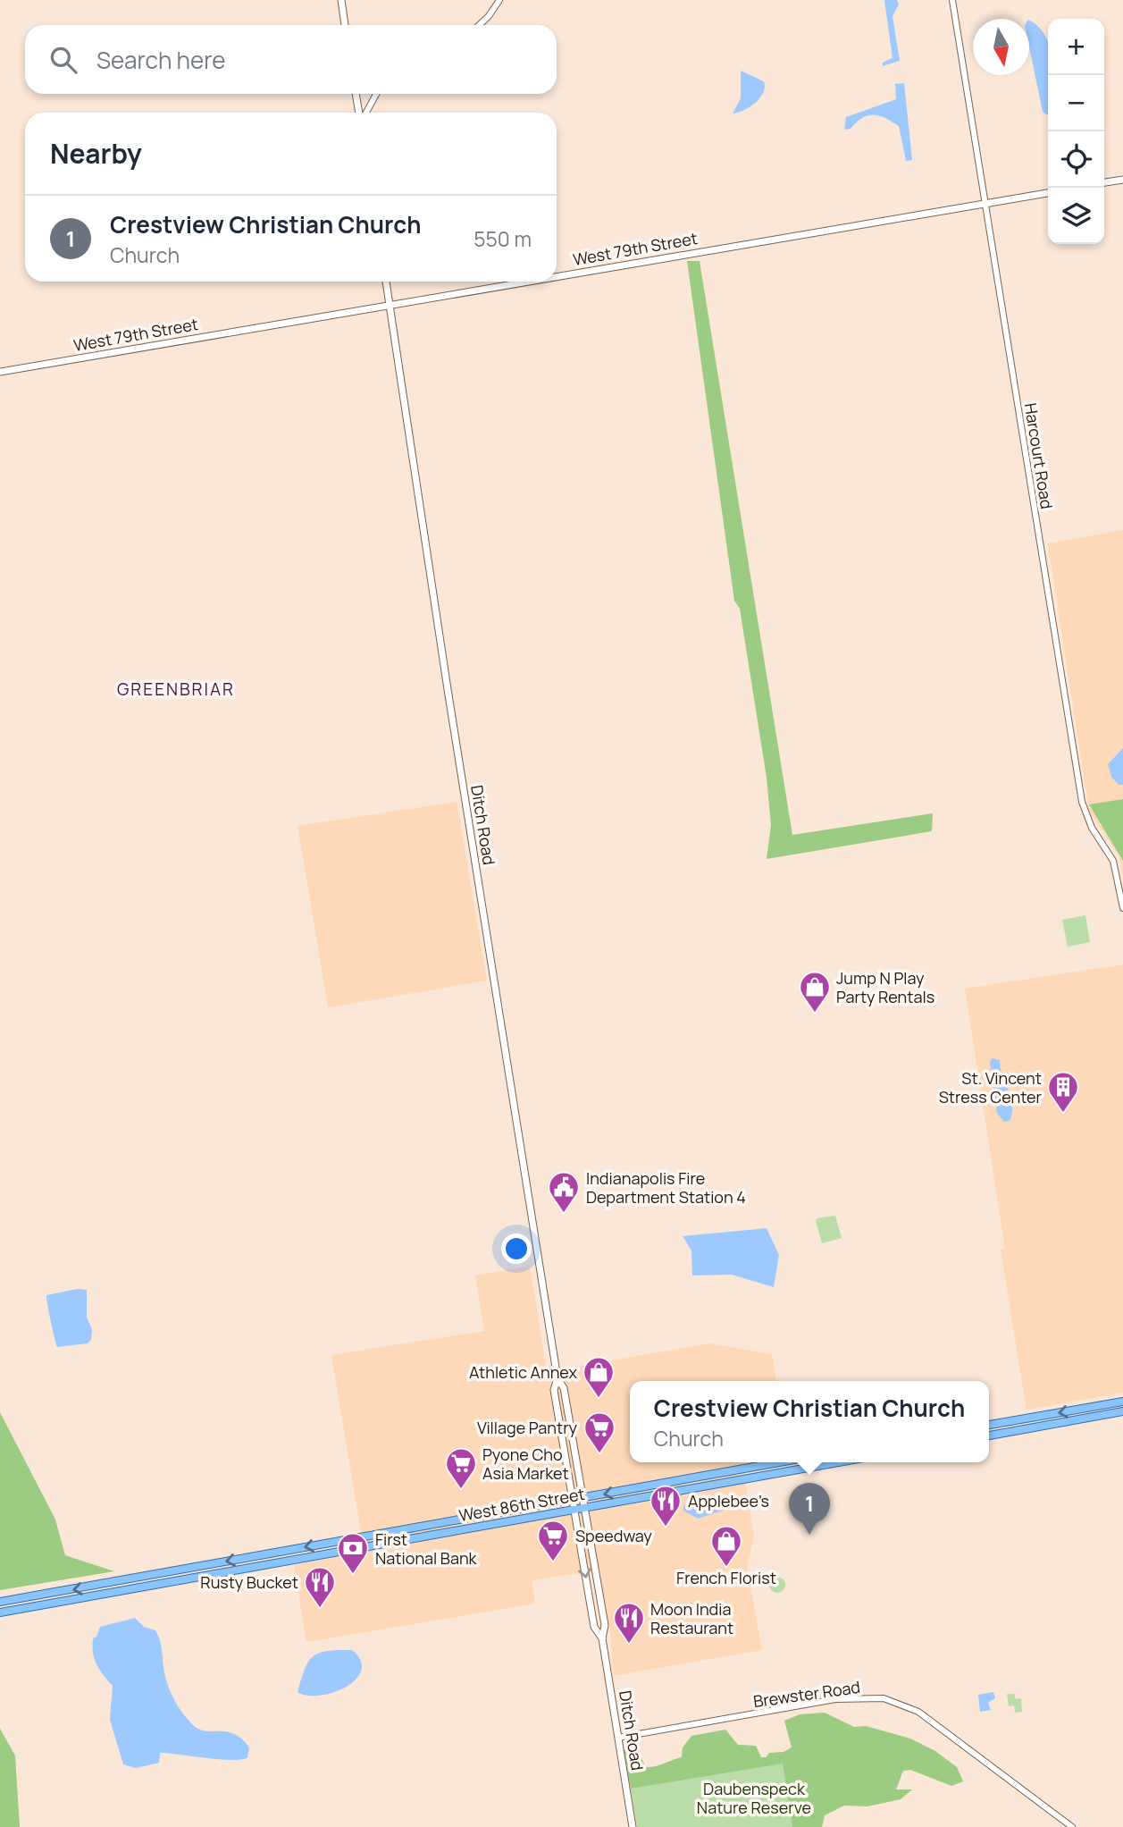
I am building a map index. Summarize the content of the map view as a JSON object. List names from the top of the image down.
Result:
{
  "streets": {
    "main road": ["West 79th Street", "Ditch Road", "West 86th Street"],
    "street": ["Harcourt Road", "Brewster Road"]
  },
  "crossings": [
    ["West 79th Street", "Harcourt Road"],
    ["West 79th Street", "Ditch Road"],
    ["Ditch Road", "West 86th Street"],
    ["Ditch Road", "Brewster Road"]
  ],
  "districts": ["GREENBRIAR"],
  "parks": ["Daubenspeck Nature Reserve"],
  "places": {
    "shop": ["Jump N Play Party Rentals", "Athletic Annex", "French Florist"],
    "building": ["St. Vincent Stress Center"],
    "public building": ["Indianapolis Fire Department Station 4"],
    "supermarket": ["Village Pantry", "Pyone Cho Asia Market", "Speedway"],
    "restaurant": ["Applebee's", "Rusty Bucket", "Moon India Restaurant"],
    "bank": ["First National Bank"]
  },
  "north": "bottom",
  "page": {
    "map_buttons": ["+", "−"],
    "search": "Search here",
    "heading": "Nearby",
    "list": [
      {
        "mark": "1",
        "name": "Crestview Christian Church",
        "note": "Church",
        "value": "550 m"
      }
    ],
    "popup": ["Crestview Christian Church", "Church"],
    "pins": "1"
  }
}
